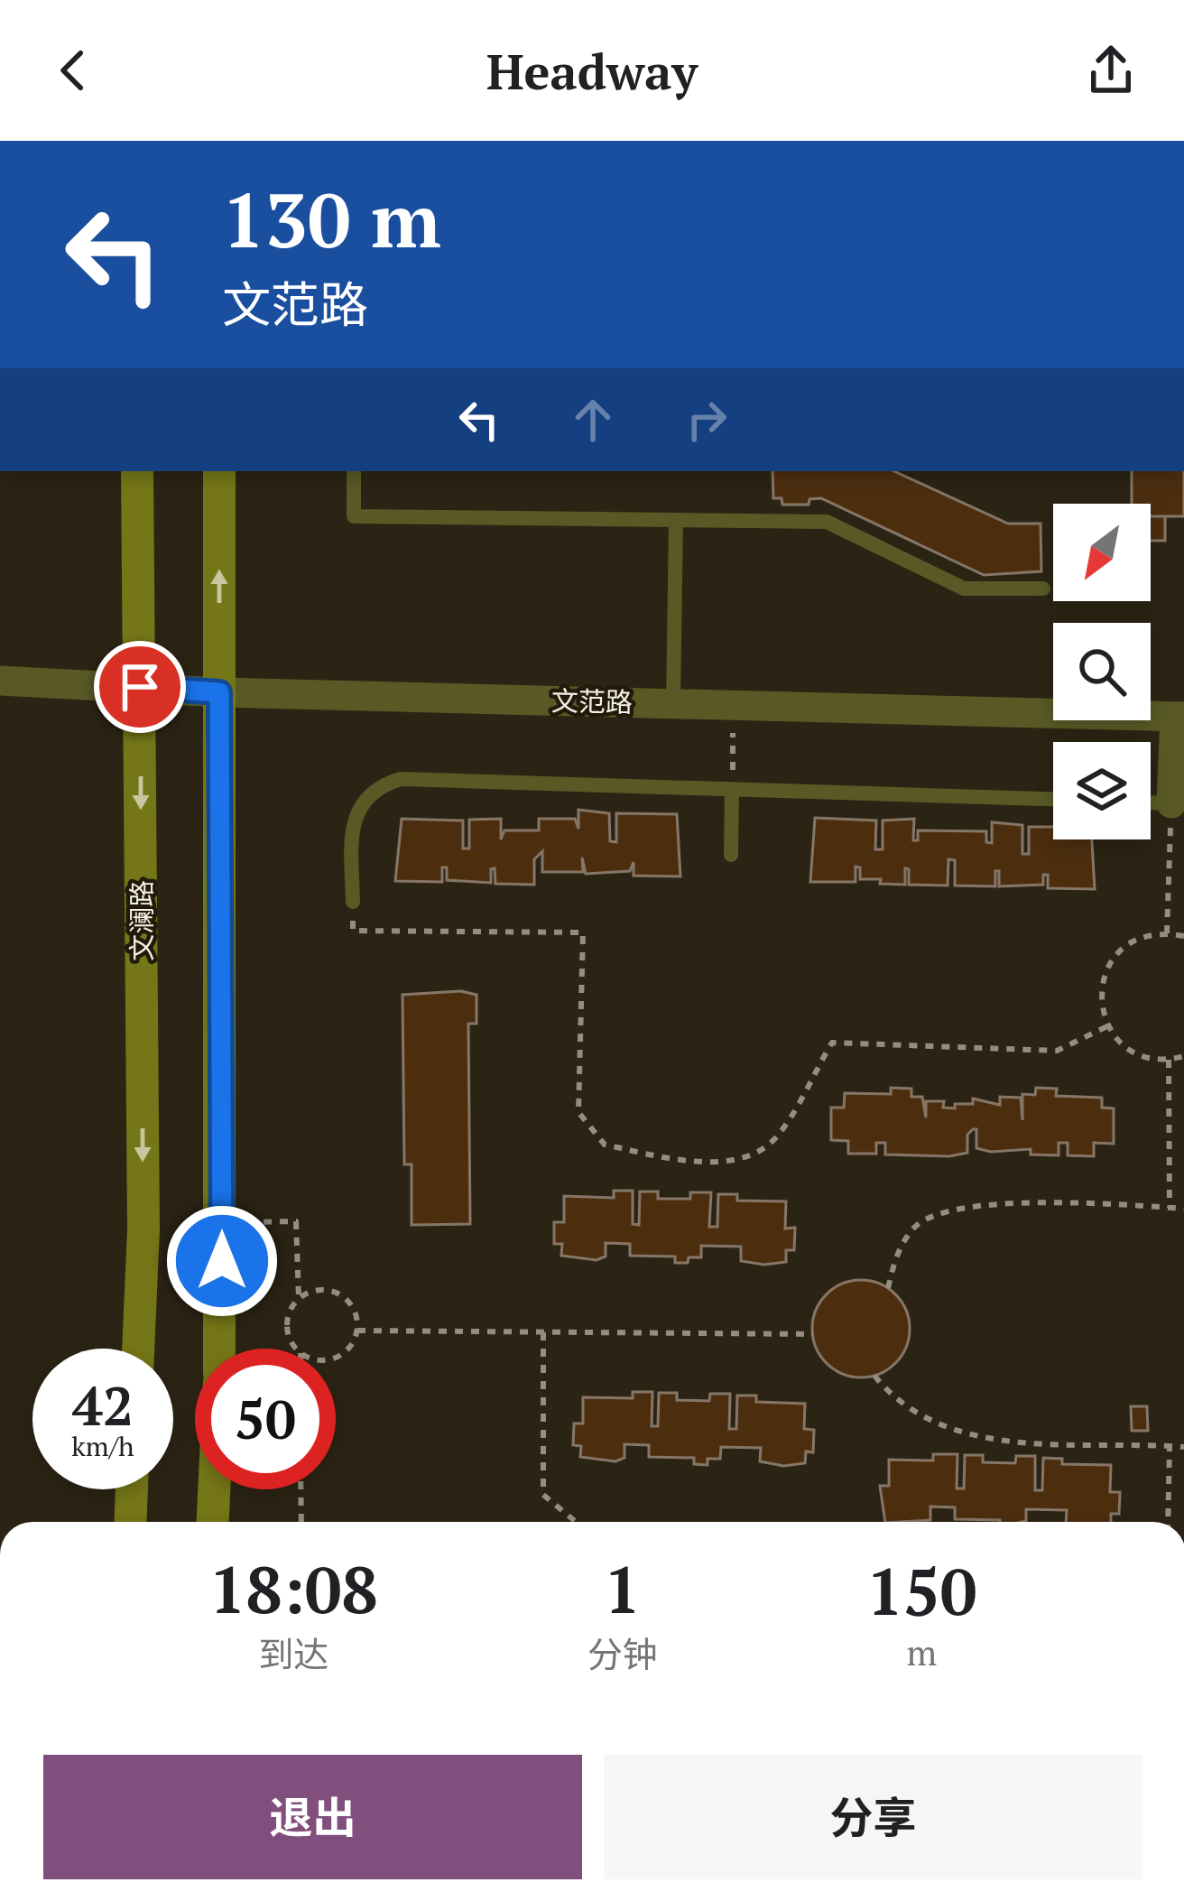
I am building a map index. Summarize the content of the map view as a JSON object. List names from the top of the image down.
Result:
{
  "streets": {
    "main road": ["文澜路"],
    "street": ["文范路"]
  },
  "crossings": [
    ["文范路", "文澜路"]
  ],
  "north": "bottom left",
  "page": {
    "header": "Headway",
    "turn": ["130 m", "文范路"],
    "speed": "42 km/h",
    "limit": "50",
    "eta": [
      "18:08",
      "到达",
      "1",
      "分钟",
      "150",
      "m"
    ],
    "buttons": ["退出", "分享"]
  }
}
